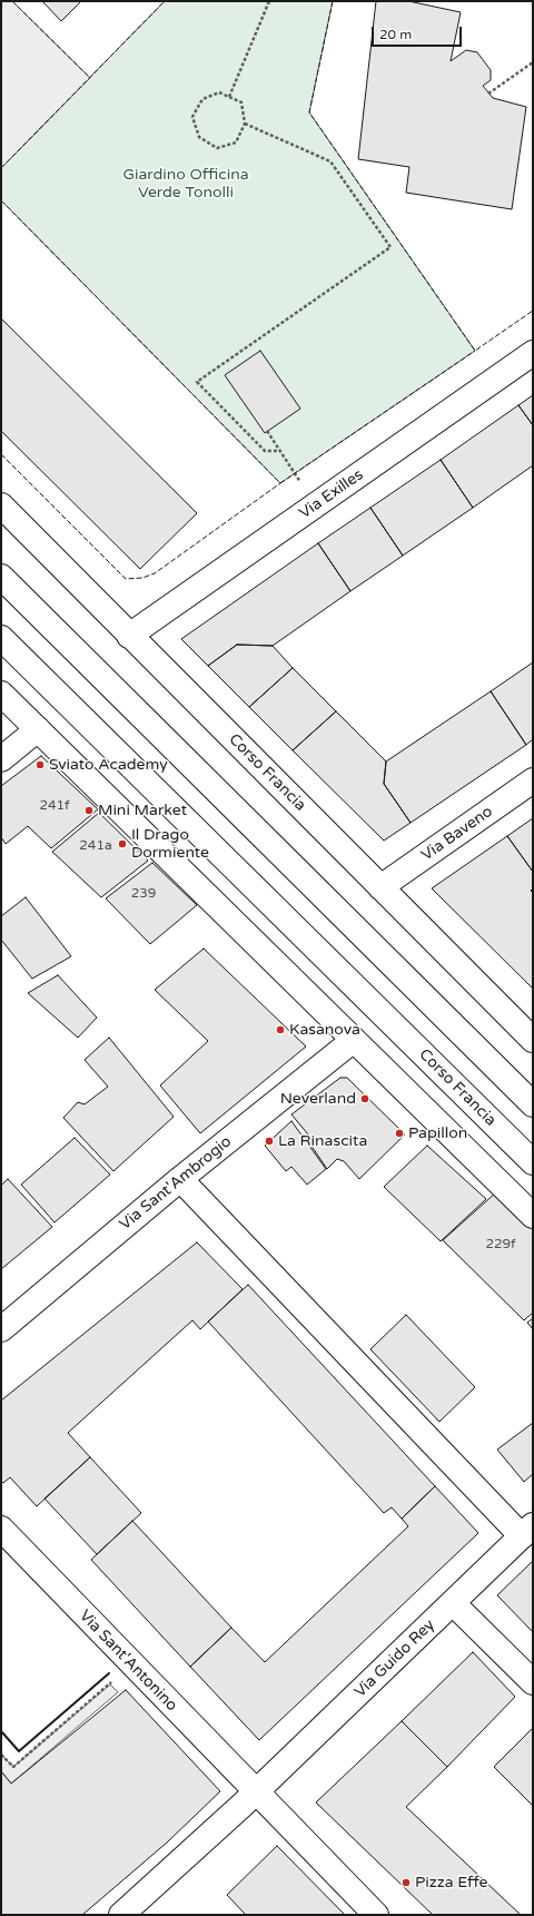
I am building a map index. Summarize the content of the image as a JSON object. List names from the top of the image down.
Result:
{
  "streets": {
    "street": [
      "Via Exilles",
      "Corso Francia",
      "Via Baveno",
      "Via Sant'Ambrogio",
      "Via Guido Rey",
      "Via Sant'Antonino"
    ]
  },
  "crossings": [
    ["Via Exilles", "Corso Francia"],
    ["Corso Francia", "Via Baveno"],
    ["Via Guido Rey", "Via Sant'Antonino"]
  ],
  "parks": ["Giardino Officina Verde Tonolli"],
  "places": [
    "Sviato Academy",
    "Mini Market",
    "Il Drago Dormiente",
    "Kasanova",
    "Neverland",
    "Papillon",
    "La Rinascita",
    "Pizza Effe"
  ],
  "house_numbers": [
    "241f",
    "241a",
    "239",
    "229f"
  ],
  "scale_bar": "20 m"
}
